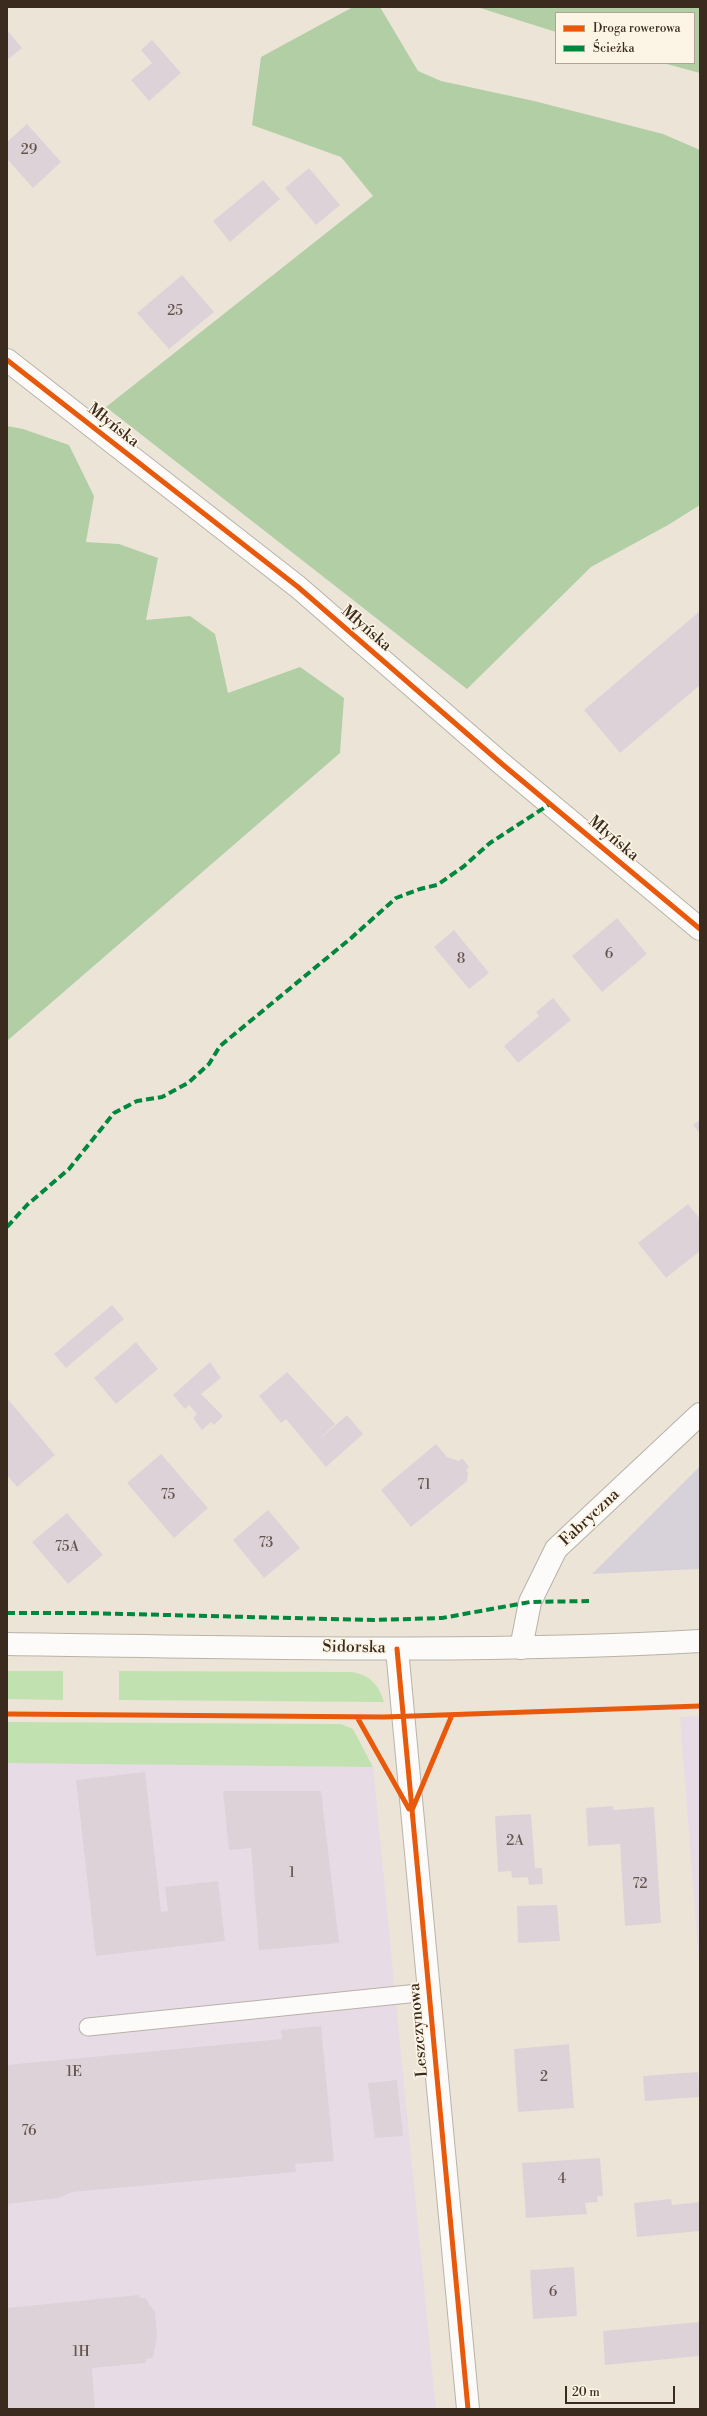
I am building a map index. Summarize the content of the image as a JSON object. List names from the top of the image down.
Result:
{
  "streets": {
    "street": [
      "Młyńska",
      "Fabryczna",
      "Sidorska",
      "Leszczynowa"
    ]
  },
  "crossings": [
    ["Fabryczna", "Sidorska"],
    ["Sidorska", "Leszczynowa"]
  ],
  "house_numbers": [
    "29",
    "25",
    "6",
    "8",
    "71",
    "75",
    "73",
    "75A",
    "2A",
    "1",
    "72",
    "1E",
    "2",
    "76",
    "4",
    "6",
    "1H"
  ],
  "legend": ["Droga rowerowa", "Ścieżka"],
  "scale_bar": "20 m"
}
